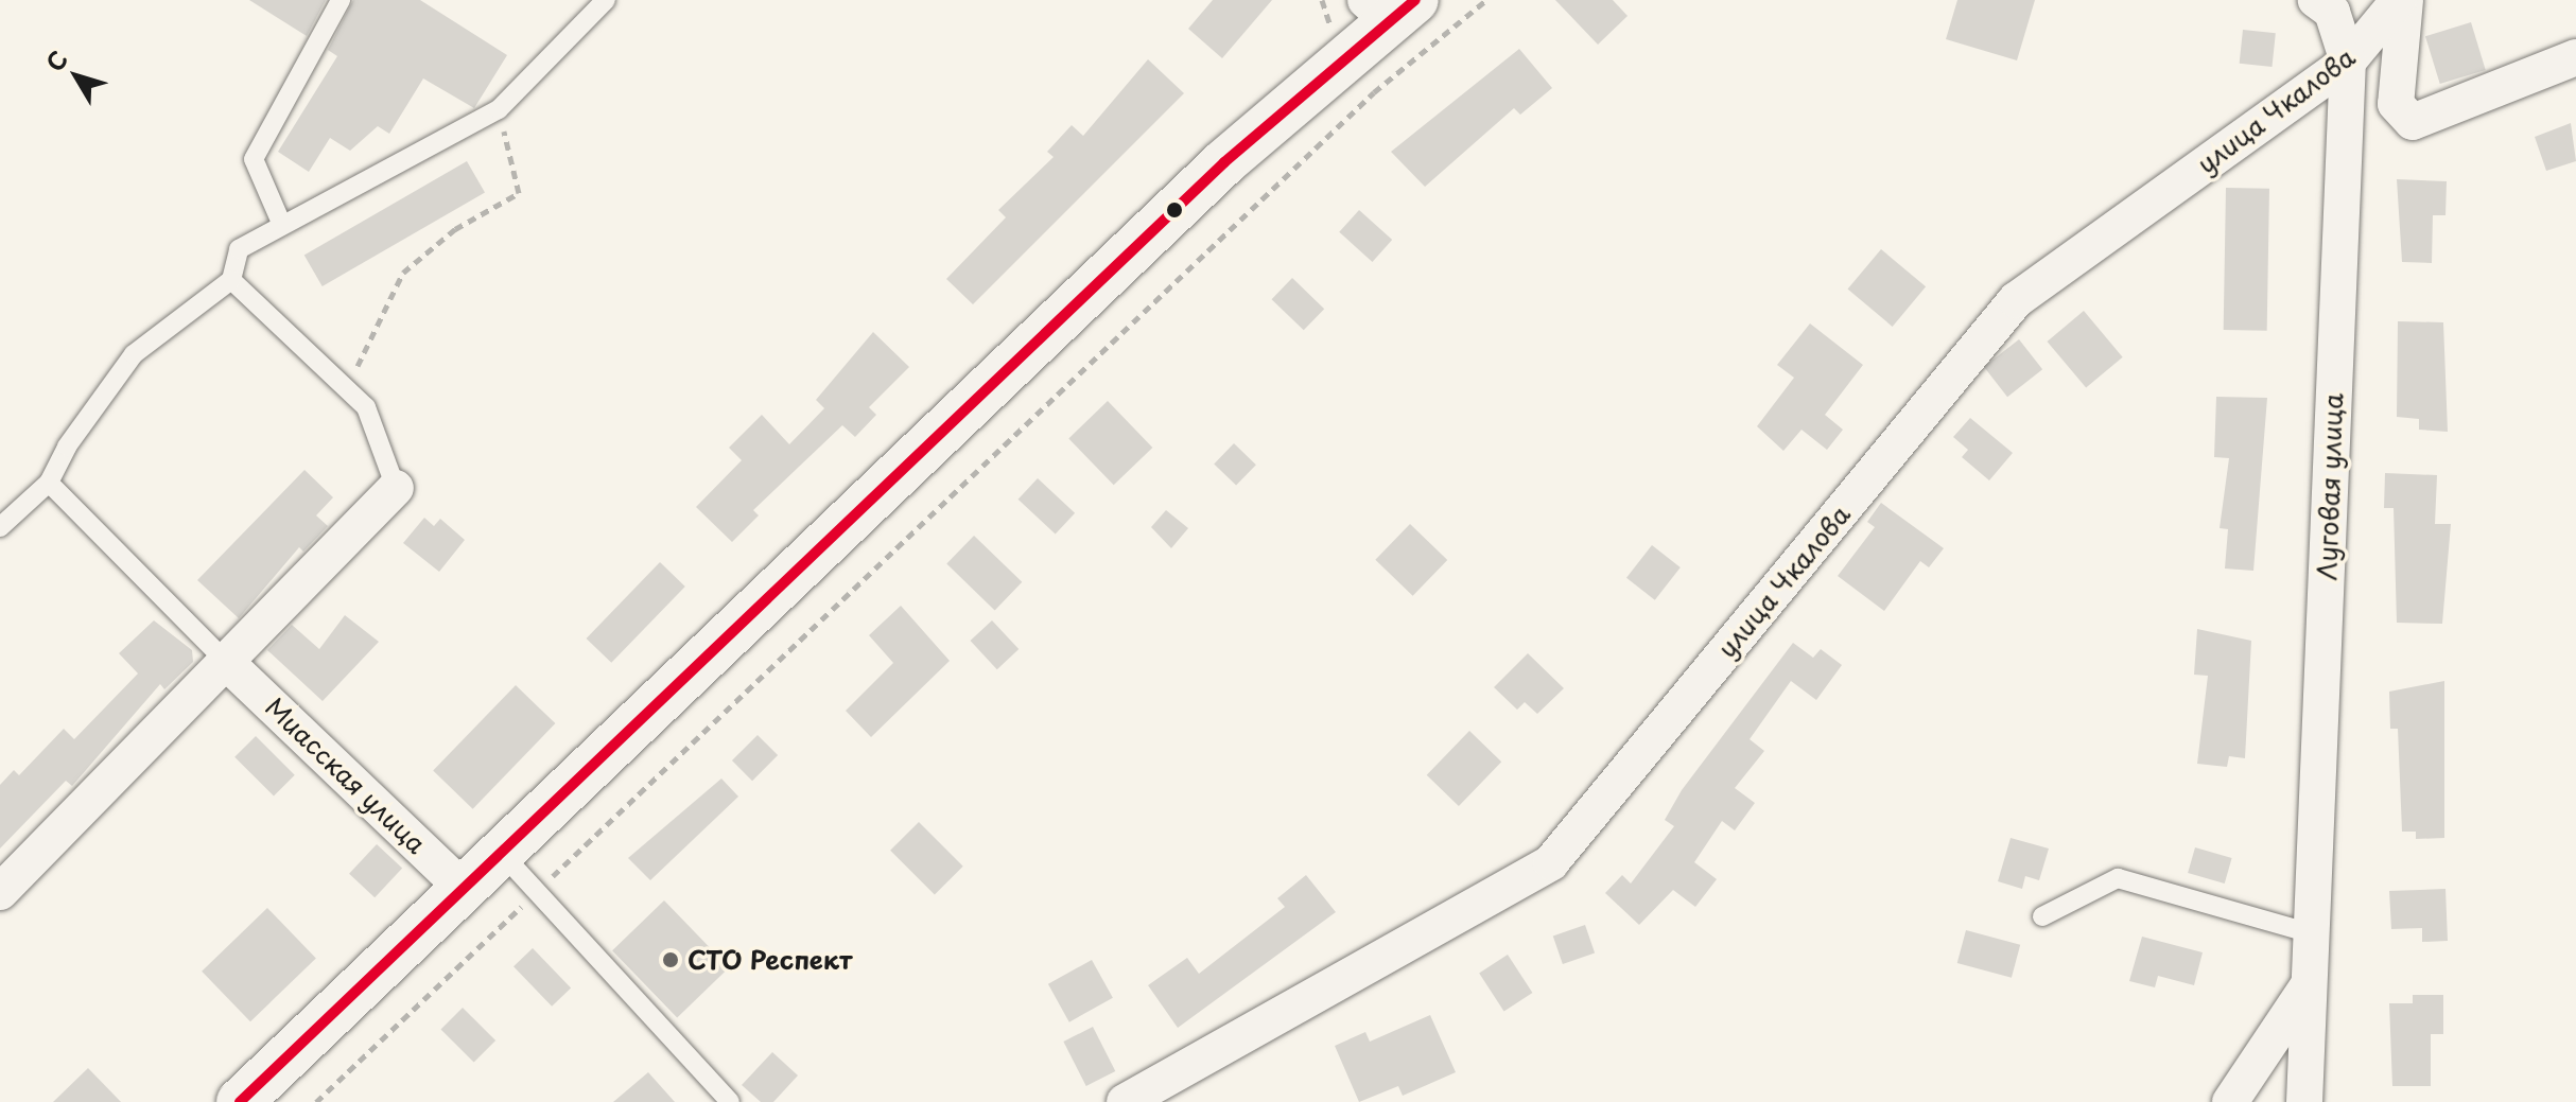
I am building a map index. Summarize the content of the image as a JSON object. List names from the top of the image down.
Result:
{
  "streets": {
    "street": ["улица Чкалова", "Луговая улица", "Миасская улица"]
  },
  "crossings": [
    ["улица Чкалова", "Луговая улица"]
  ],
  "places": ["СТО Респект"],
  "north": "top left"
}
